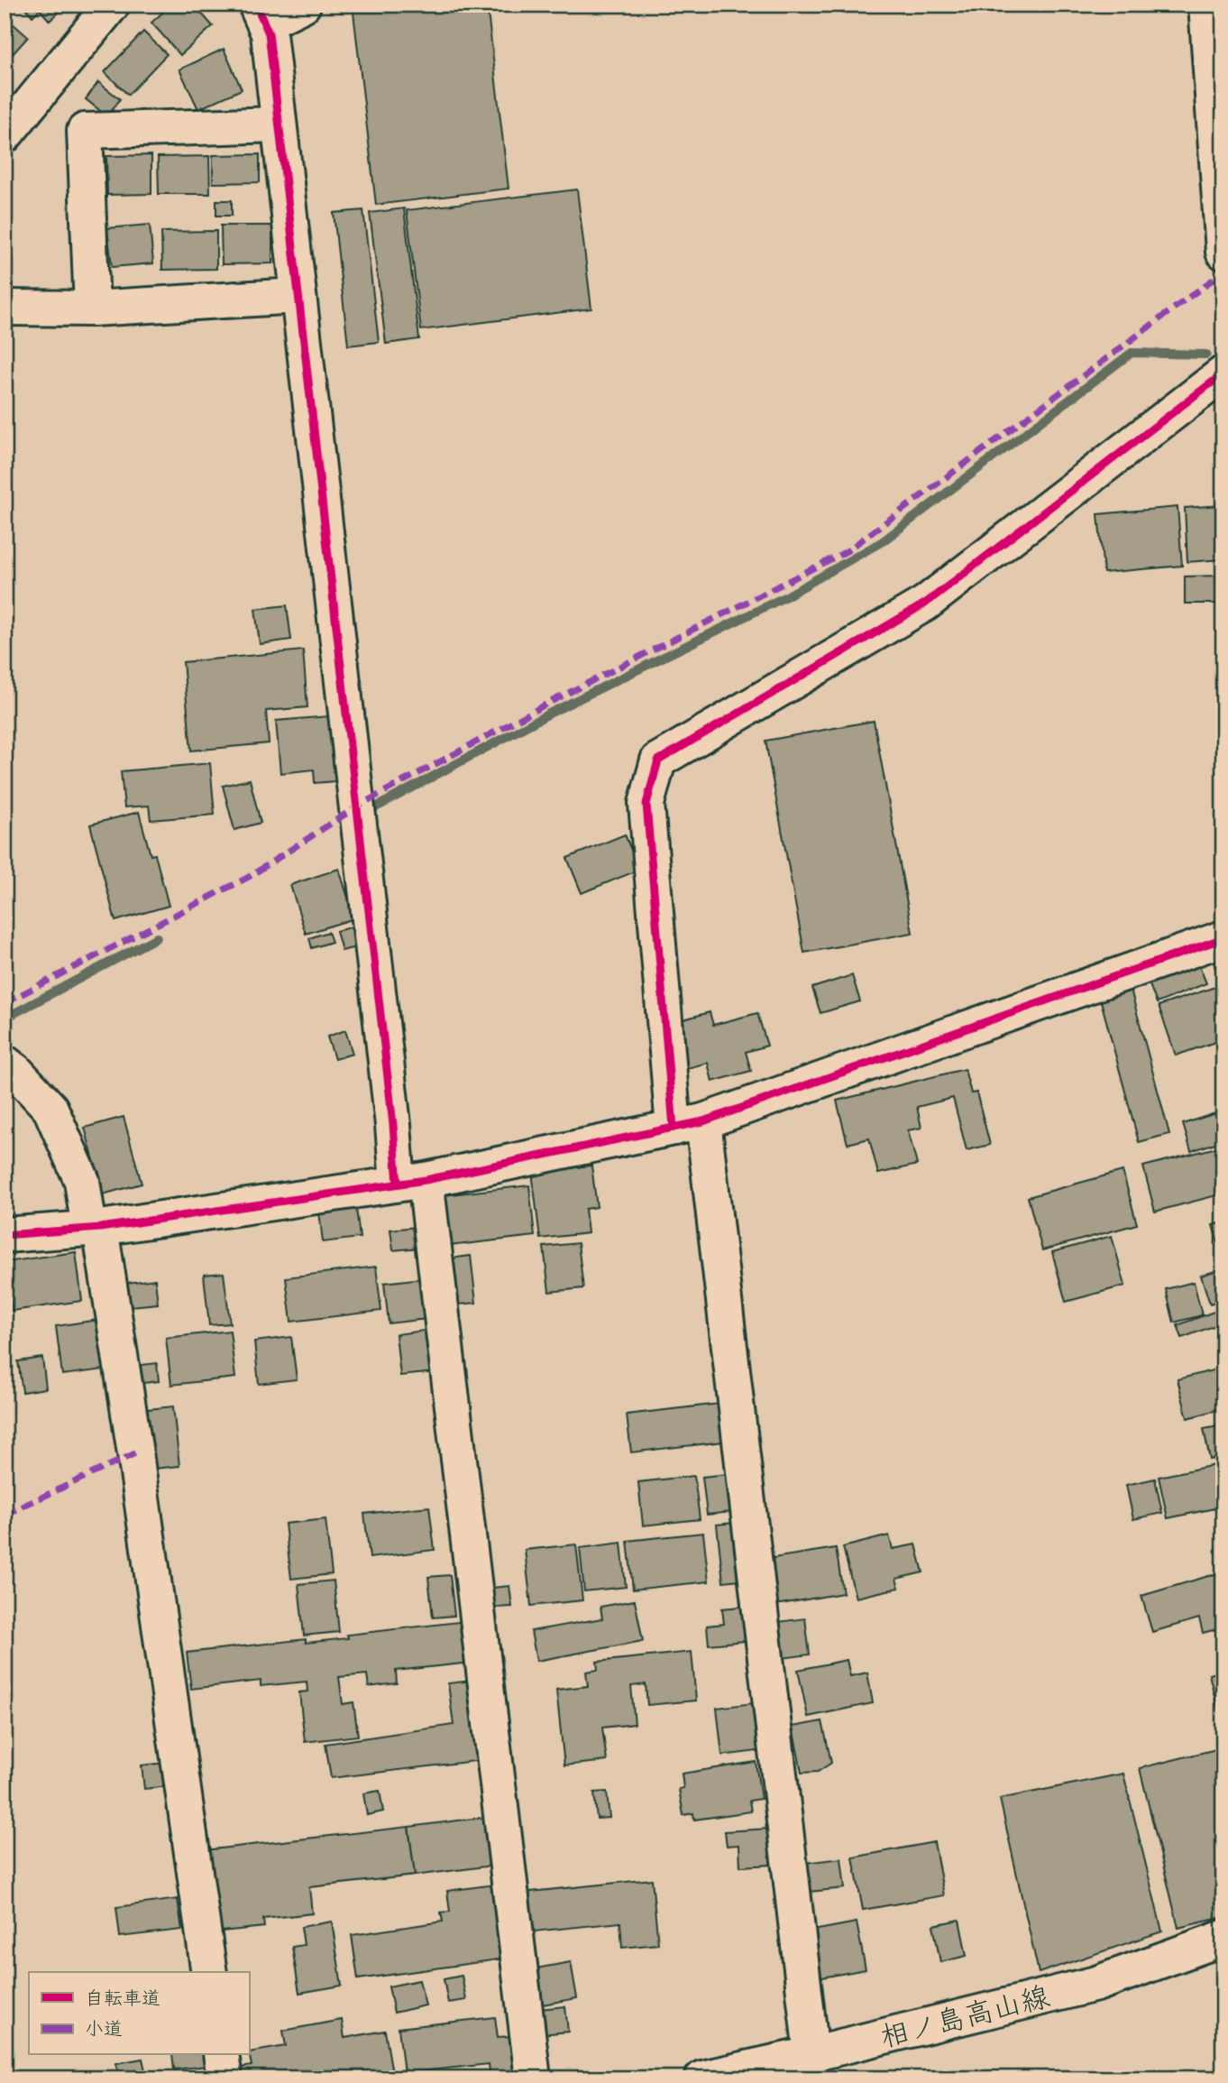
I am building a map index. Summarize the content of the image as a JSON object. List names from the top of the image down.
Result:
{
  "streets": {
    "street": ["相ノ島高山線"]
  },
  "legend": ["自転車道", "小道"]
}
